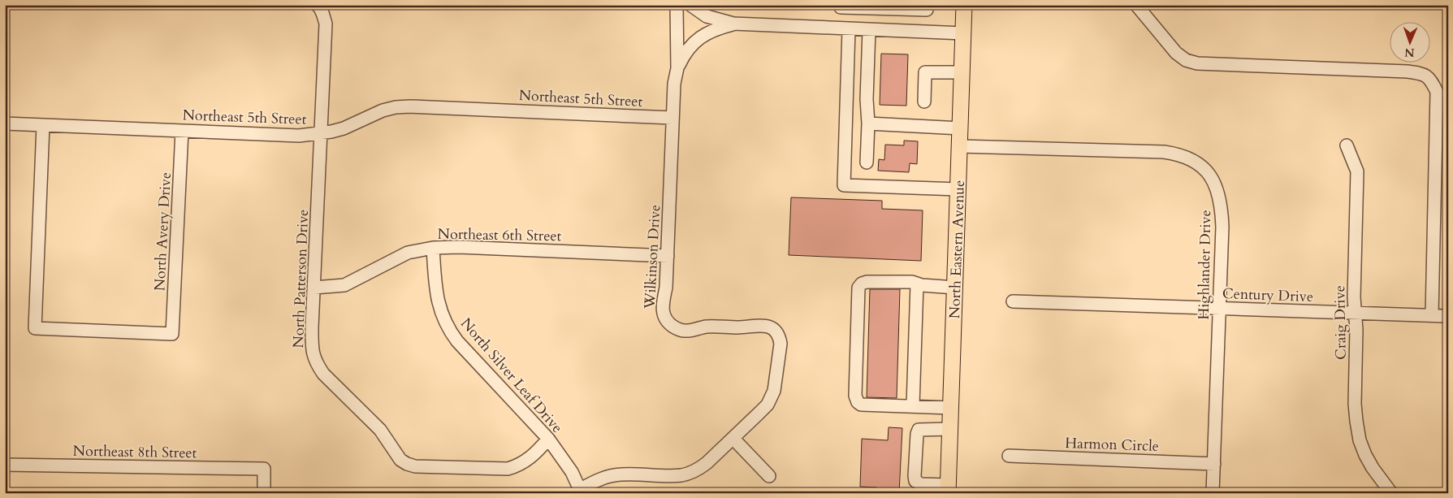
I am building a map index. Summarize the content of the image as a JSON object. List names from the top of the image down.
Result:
{
  "streets": {
    "main road": ["North Eastern Avenue"],
    "street": [
      "Northeast 5th Street",
      "North Avery Drive",
      "Northeast 6th Street",
      "Wilkinson Drive",
      "Highlander Drive",
      "North Patterson Drive",
      "Century Drive",
      "Craig Drive",
      "North Silver Leaf Drive",
      "Harmon Circle",
      "Northeast 8th Street"
    ]
  },
  "crossings": [
    ["Northeast 5th Street", "North Avery Drive"],
    ["Northeast 5th Street", "Wilkinson Drive"],
    ["Northeast 5th Street", "North Patterson Drive"],
    ["Northeast 6th Street", "Wilkinson Drive"],
    ["Northeast 6th Street", "North Patterson Drive"],
    ["Northeast 6th Street", "North Silver Leaf Drive"],
    ["North Eastern Avenue", "Highlander Drive"],
    ["Wilkinson Drive", "North Silver Leaf Drive"],
    ["Highlander Drive", "Century Drive"],
    ["Highlander Drive", "Harmon Circle"],
    ["North Patterson Drive", "North Silver Leaf Drive"],
    ["Century Drive", "Craig Drive"]
  ],
  "north": "bottom"
}
